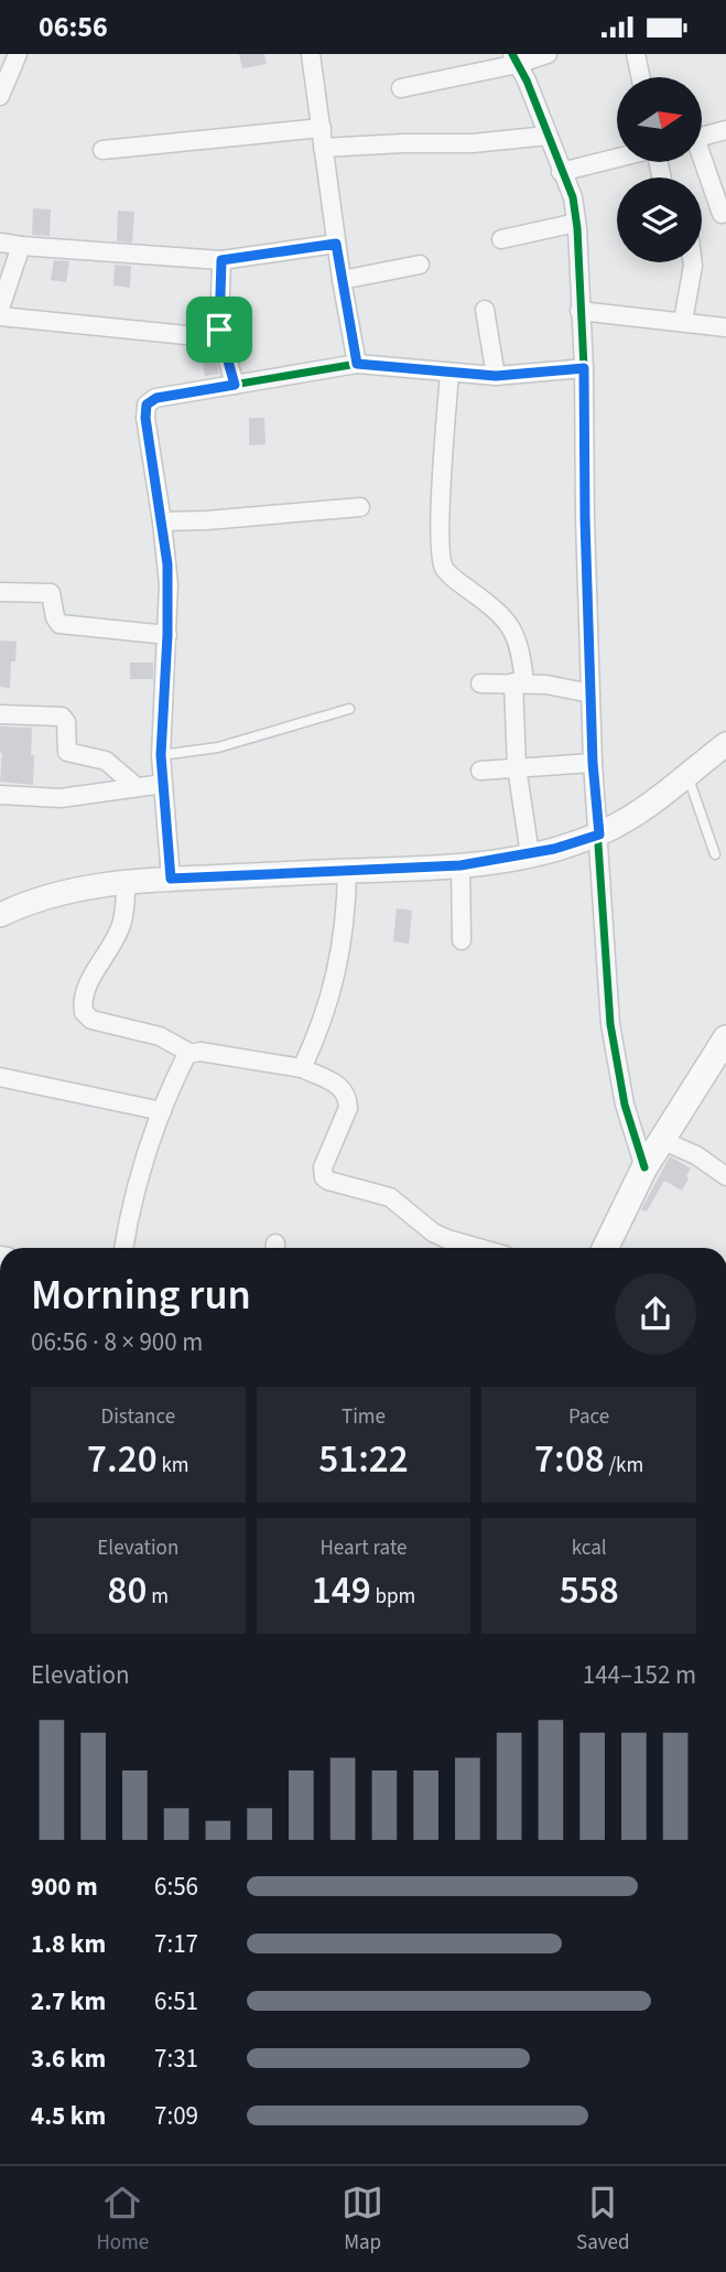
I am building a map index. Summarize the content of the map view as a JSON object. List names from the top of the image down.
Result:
{
  "north": "right",
  "page": {
    "status": "06:56",
    "heading": ["Morning run", "06:56 · 8 × 900 m"],
    "stats": [
      ["Distance", "7.20 km"],
      ["Time", "51:22"],
      ["Pace", "7:08 /km"],
      ["Elevation", "80 m"],
      ["Heart rate", "149 bpm"],
      ["kcal", "558"]
    ],
    "chart": ["Elevation", "144–152 m"],
    "list": [
      {
        "name": "900 m",
        "note": "6:56"
      },
      {
        "name": "1.8 km",
        "note": "7:17"
      },
      {
        "name": "2.7 km",
        "note": "6:51"
      },
      {
        "name": "3.6 km",
        "note": "7:31"
      },
      {
        "name": "4.5 km",
        "note": "7:09"
      }
    ],
    "tabs": ["Home", "Map", "Saved"]
  }
}
